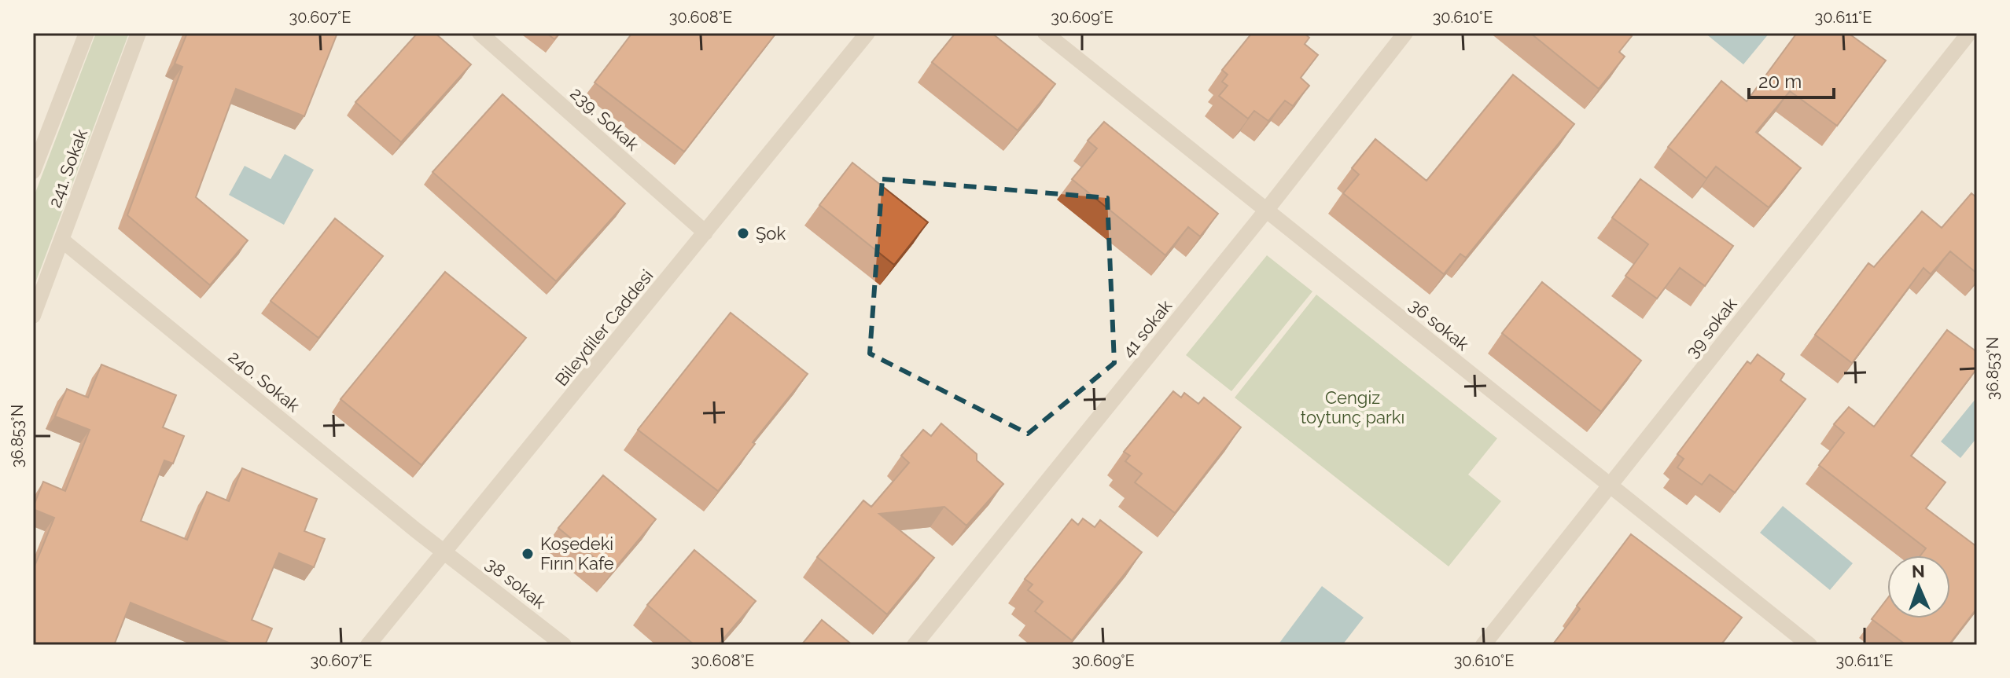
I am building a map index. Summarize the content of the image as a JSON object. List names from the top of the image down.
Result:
{
  "streets": {
    "street": [
      "239. Sokak",
      "241. Sokak",
      "36 sokak",
      "Bileydiler Caddesi",
      "39 sokak",
      "41 sokak",
      "240. Sokak",
      "38 sokak"
    ]
  },
  "crossings": [
    ["239. Sokak", "Bileydiler Caddesi"],
    ["241. Sokak", "240. Sokak"],
    ["36 sokak", "39 sokak"],
    ["36 sokak", "41 sokak"],
    ["Bileydiler Caddesi", "240. Sokak"],
    ["Bileydiler Caddesi", "38 sokak"],
    ["240. Sokak", "38 sokak"]
  ],
  "parks": ["Cengiz toytunç parkı"],
  "places": ["Şok", "Koşedeki Fırın Kafe"],
  "scale_bar": "20 m",
  "north": "top",
  "coordinates": [
    "30.607°E",
    "30.608°E",
    "30.609°E",
    "30.610°E",
    "30.611°E",
    "36.853°N"
  ]
}
